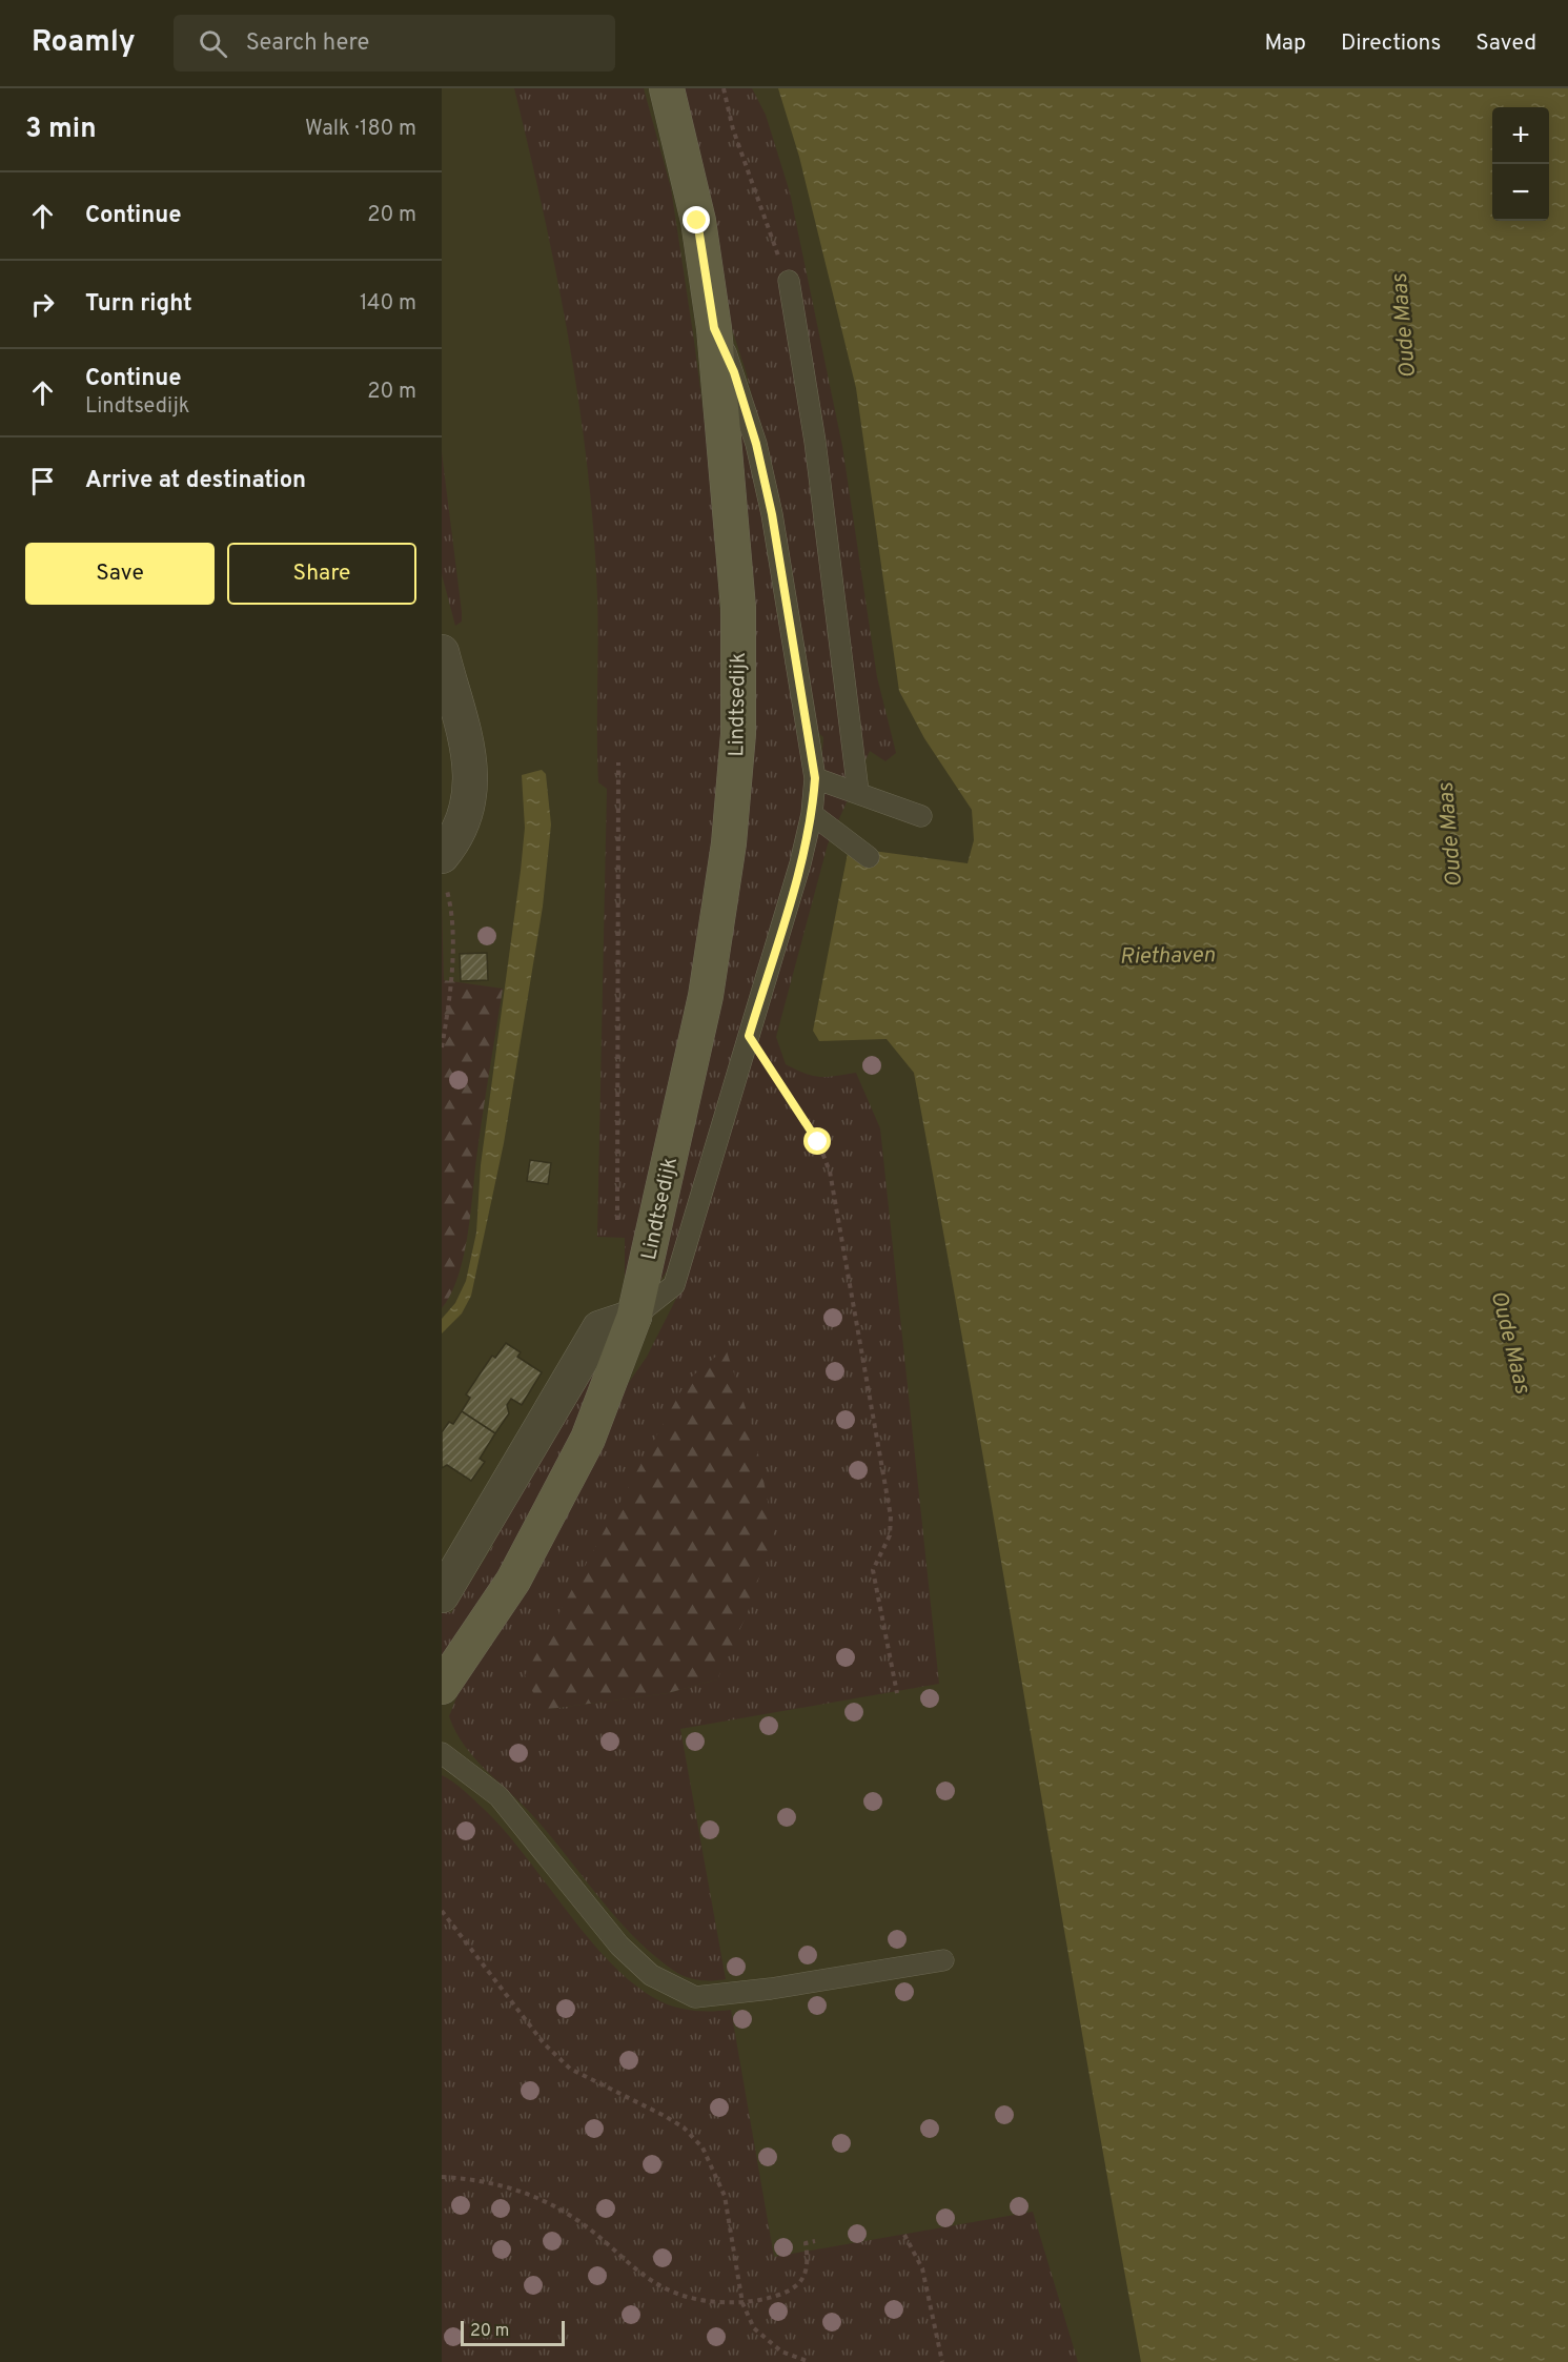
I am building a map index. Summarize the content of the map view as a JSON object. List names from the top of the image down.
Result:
{
  "streets": {
    "street": ["Lindtsedijk"]
  },
  "water": ["Oude Maas", "Riethaven"],
  "scale_bar": "20 m",
  "page": {
    "header": "Roamly",
    "search": "Search here",
    "nav": ["Map", "Directions", "Saved"],
    "heading": ["3 min", "Walk · 180 m"],
    "map_buttons": ["+", "−"],
    "list": [
      ["Continue", "20 m"],
      ["Turn right", "140 m"],
      ["Continue", "Lindtsedijk", "20 m"],
      "Arrive at destination"
    ],
    "buttons": ["Save", "Share"],
    "scale": "20 m"
  }
}
